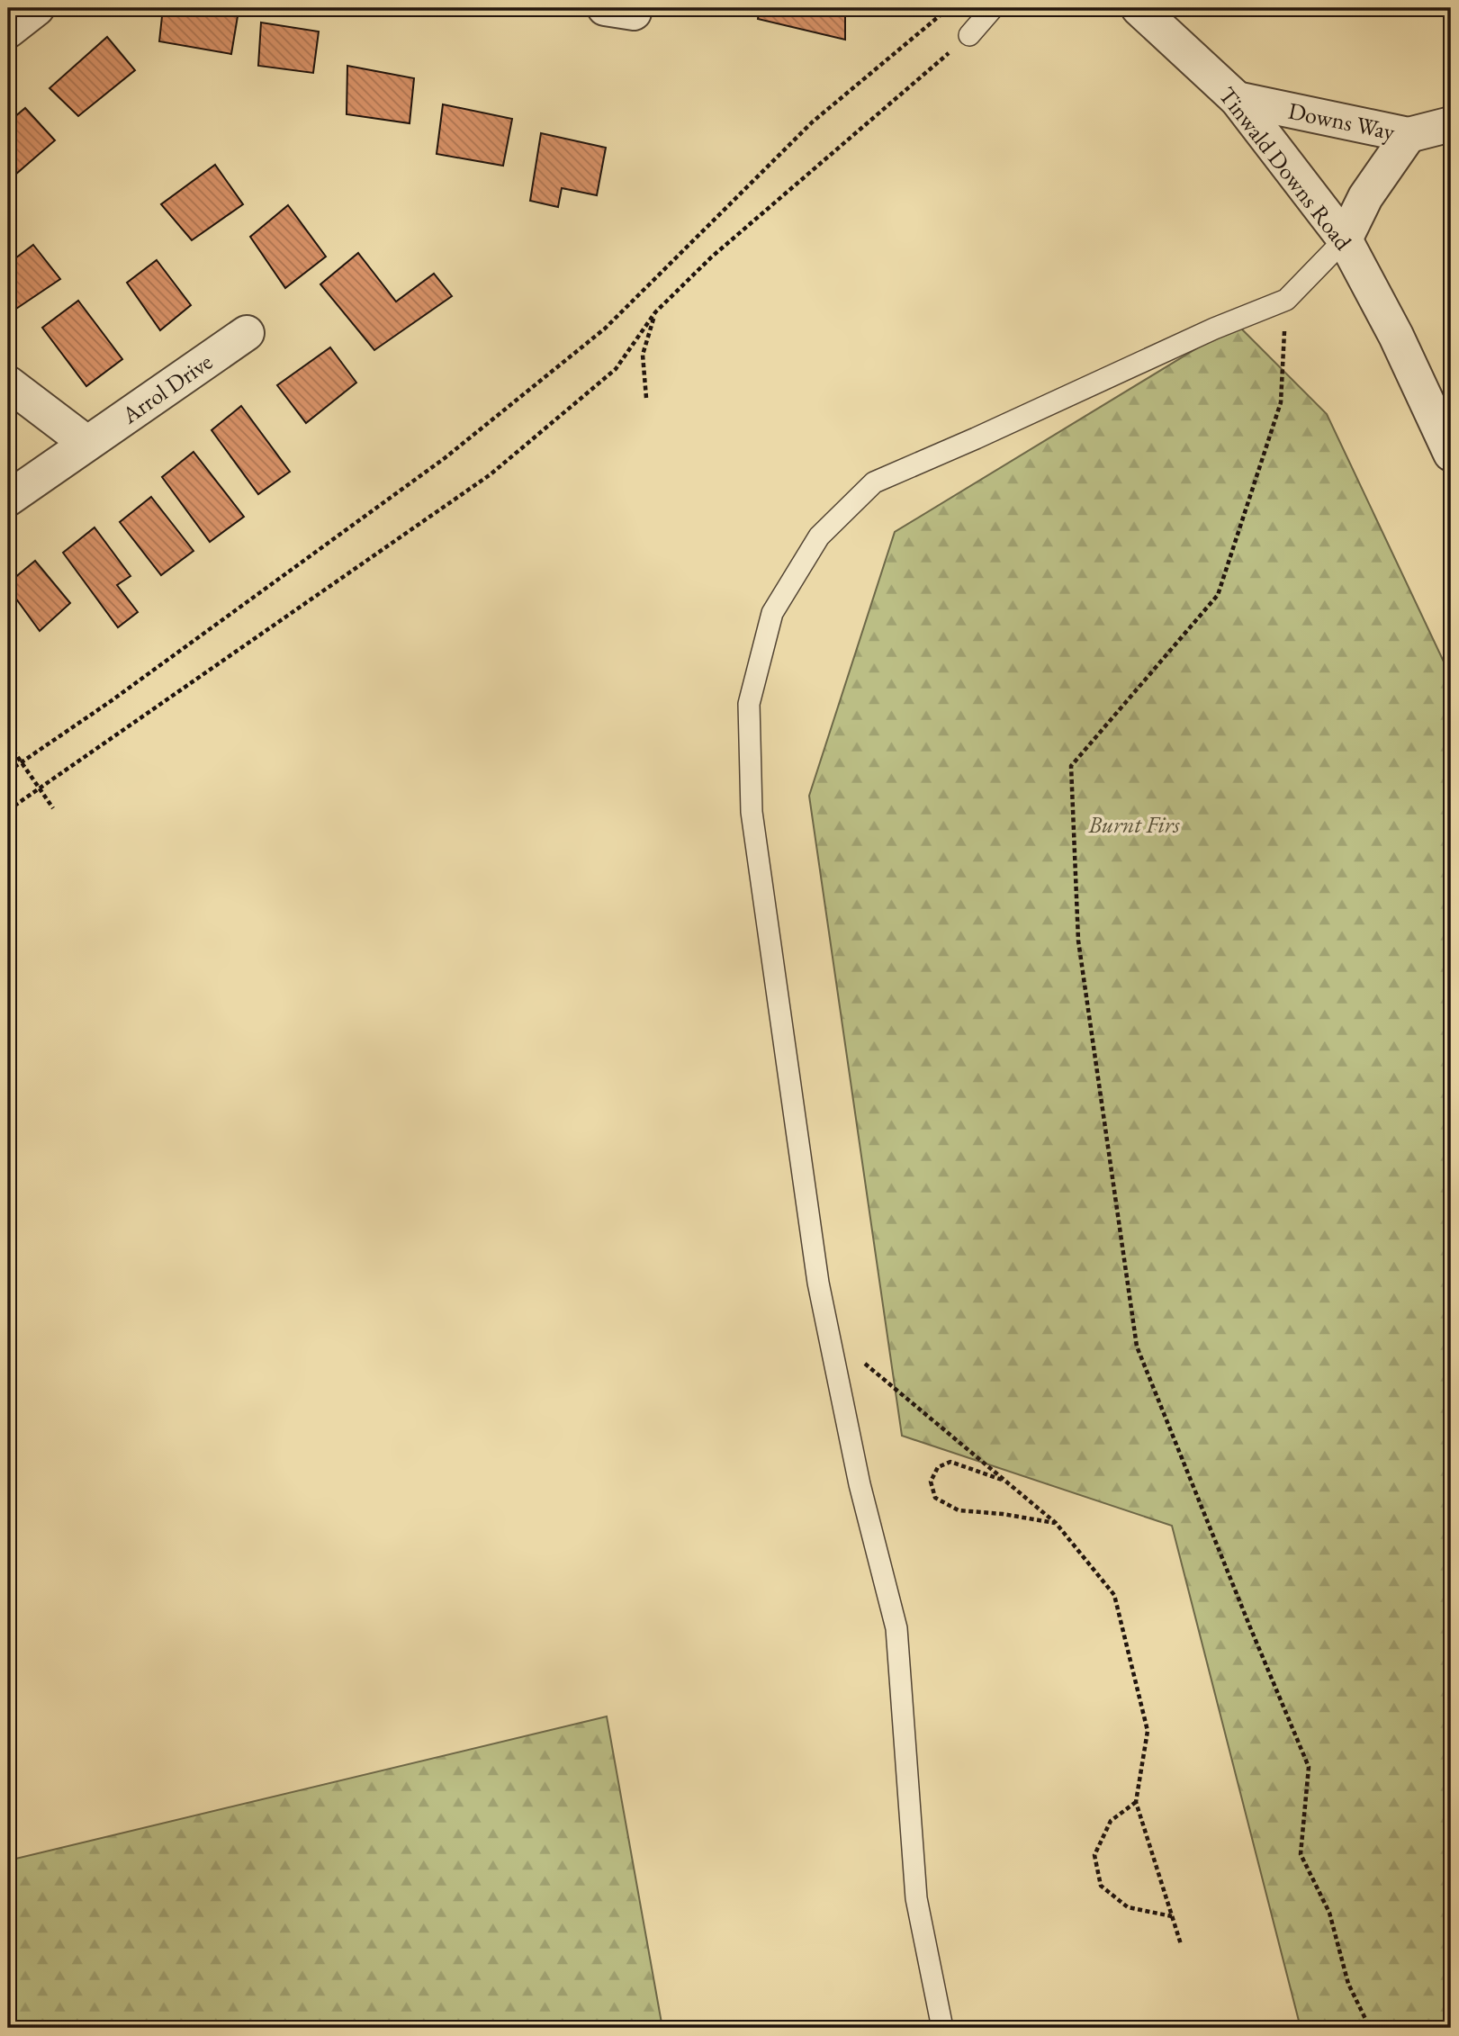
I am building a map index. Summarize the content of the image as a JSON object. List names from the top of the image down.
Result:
{
  "streets": {
    "street": ["Downs Way", "Tinwald Downs Road", "Arrol Drive"]
  },
  "crossings": [
    ["Downs Way", "Tinwald Downs Road"]
  ],
  "parks": ["Burnt Firs"]
}
